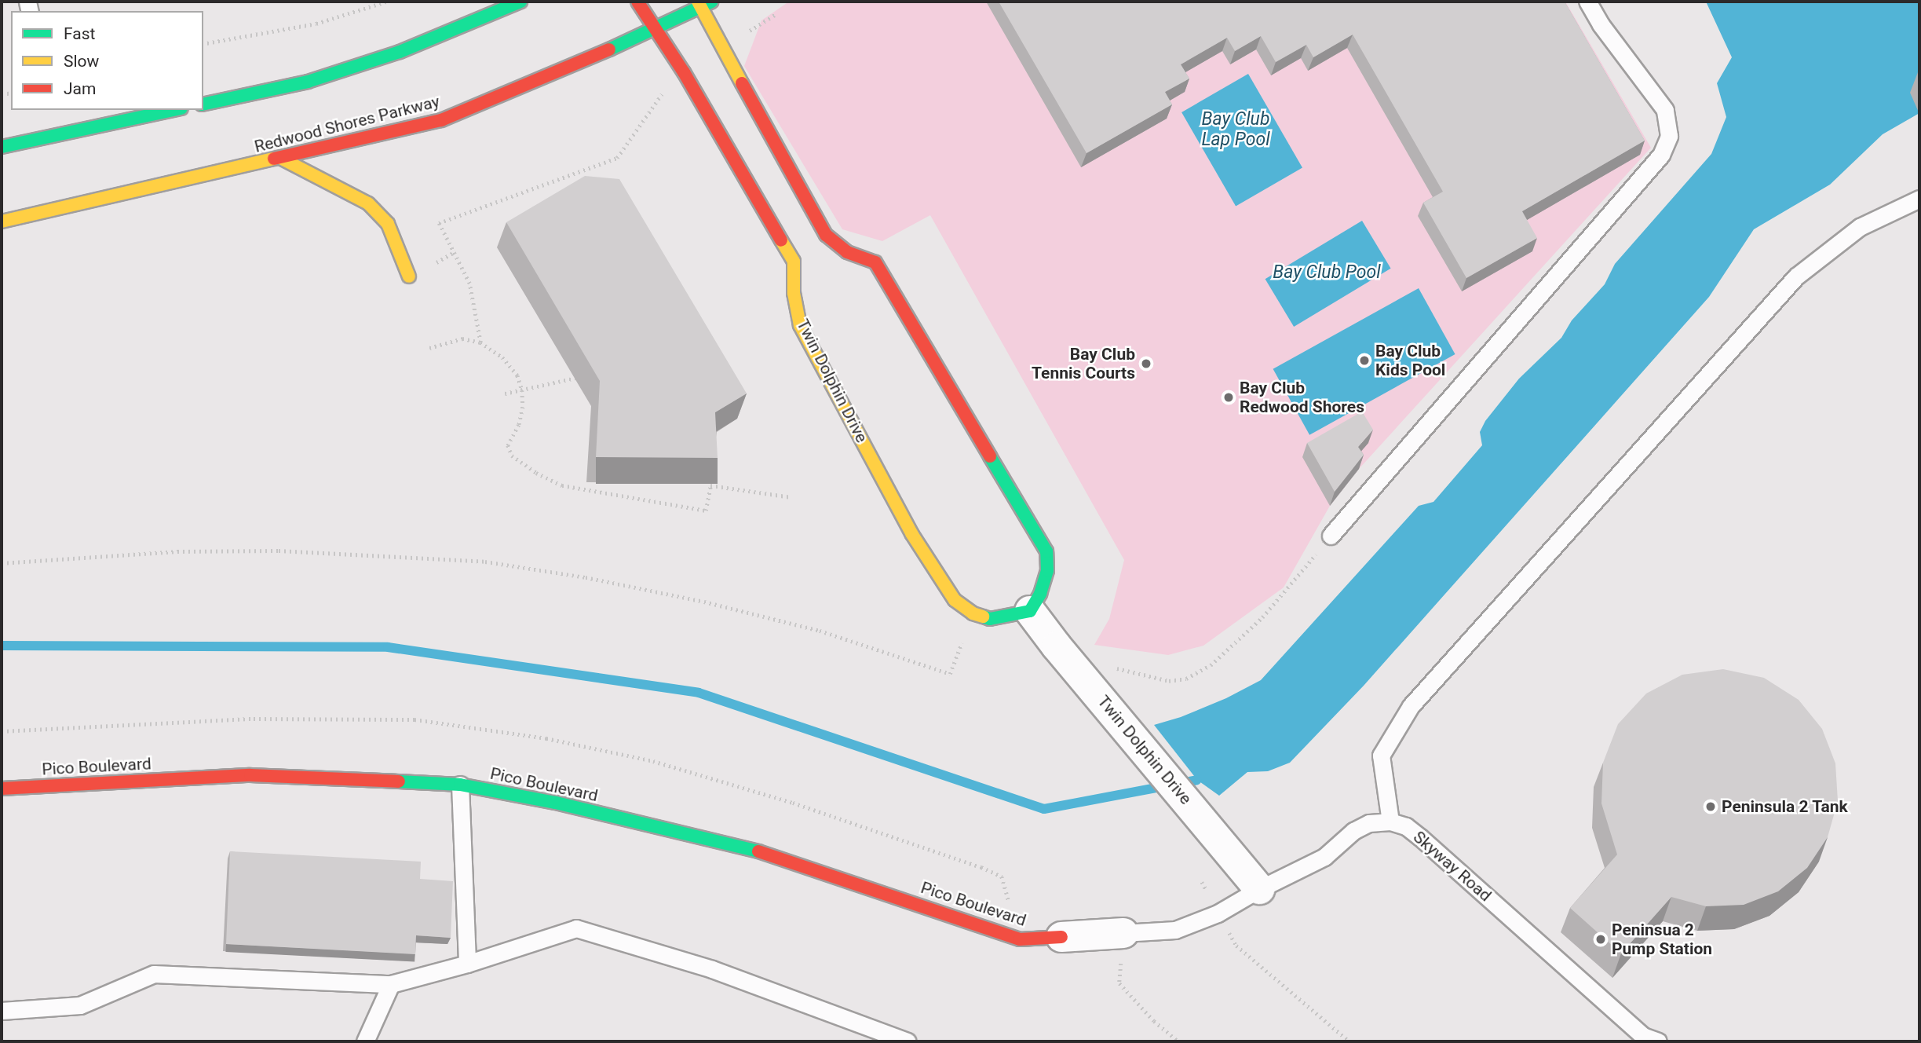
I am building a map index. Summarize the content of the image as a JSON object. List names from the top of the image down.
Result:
{
  "streets": {
    "street": ["Redwood Shores Parkway", "Twin Dolphin Drive", "Pico Boulevard"],
    "lane": ["Skyway Road"]
  },
  "crossings": [
    ["Redwood Shores Parkway", "Twin Dolphin Drive"]
  ],
  "water": ["Bay Club Lap Pool", "Bay Club Pool"],
  "places": [
    "Bay Club Kids Pool",
    "Bay Club Tennis Courts",
    "Bay Club Redwood Shores",
    "Peninsula 2 Tank",
    "Peninsua 2 Pump Station"
  ],
  "legend": ["Fast", "Slow", "Jam"]
}
